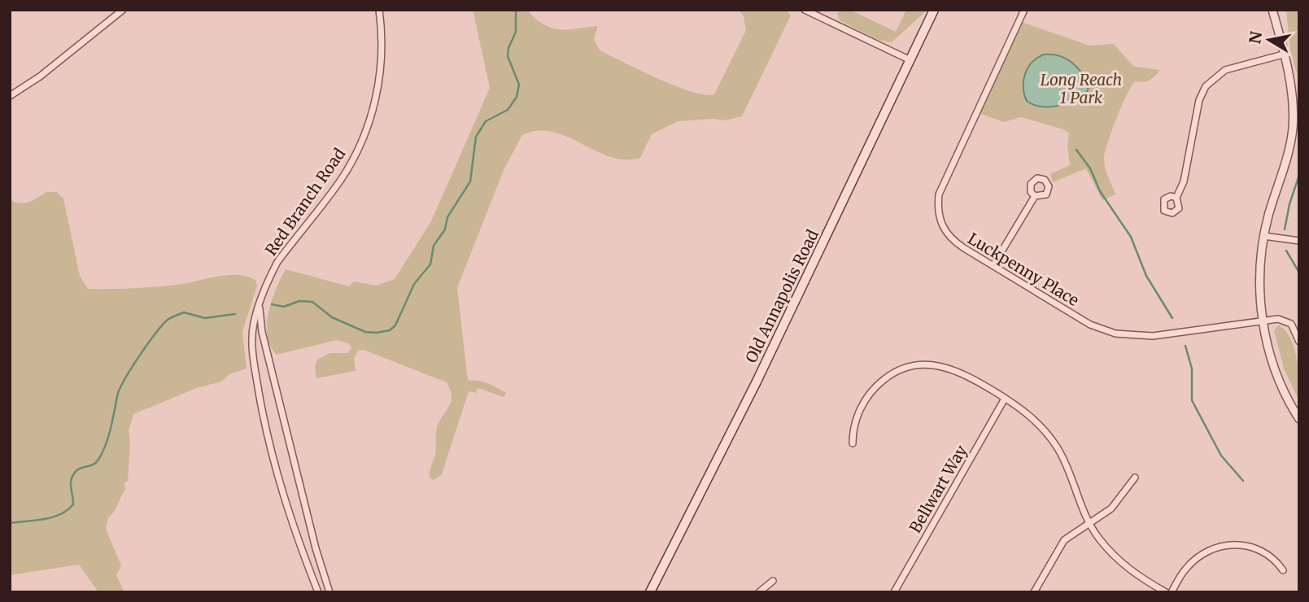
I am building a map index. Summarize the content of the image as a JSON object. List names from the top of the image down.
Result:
{
  "streets": {
    "main road": ["Old Annapolis Road"],
    "street": ["Red Branch Road", "Luckpenny Place", "Bellwart Way"]
  },
  "parks": ["Long Reach 1 Park"],
  "north": "left"
}
